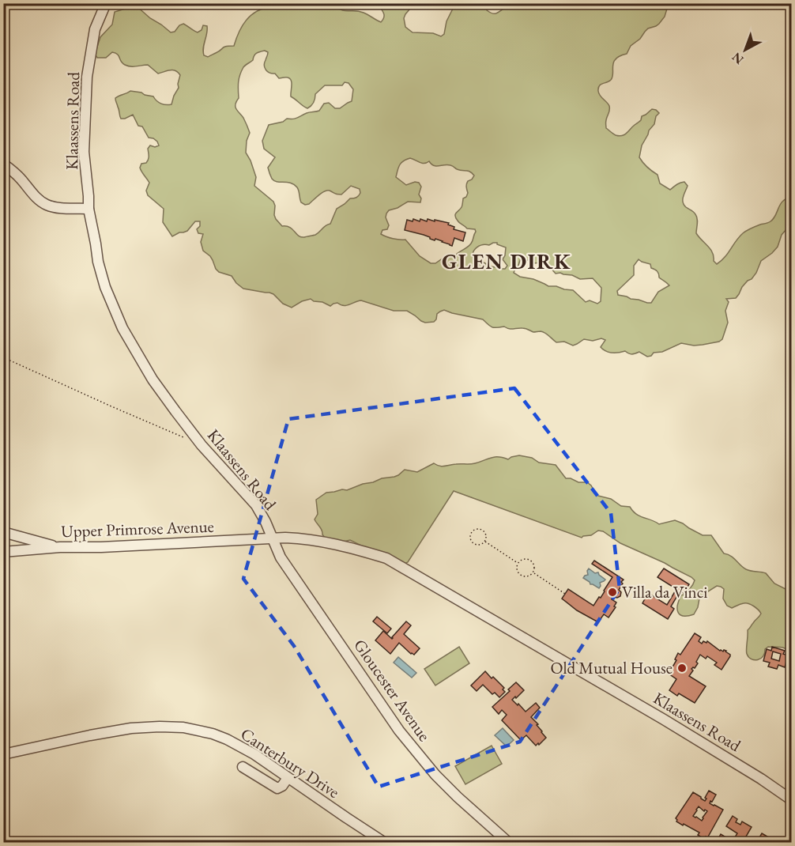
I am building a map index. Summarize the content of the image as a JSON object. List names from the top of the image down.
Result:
{
  "streets": {
    "street": [
      "Klaassens Road",
      "Upper Primrose Avenue",
      "Gloucester Avenue",
      "Canterbury Drive"
    ]
  },
  "crossings": [
    ["Klaassens Road", "Upper Primrose Avenue"],
    ["Klaassens Road", "Gloucester Avenue"],
    ["Upper Primrose Avenue", "Gloucester Avenue"]
  ],
  "districts": ["GLEN DIRK"],
  "places": ["Villa da Vinci", "Old Mutual House"],
  "north": "bottom left"
}
